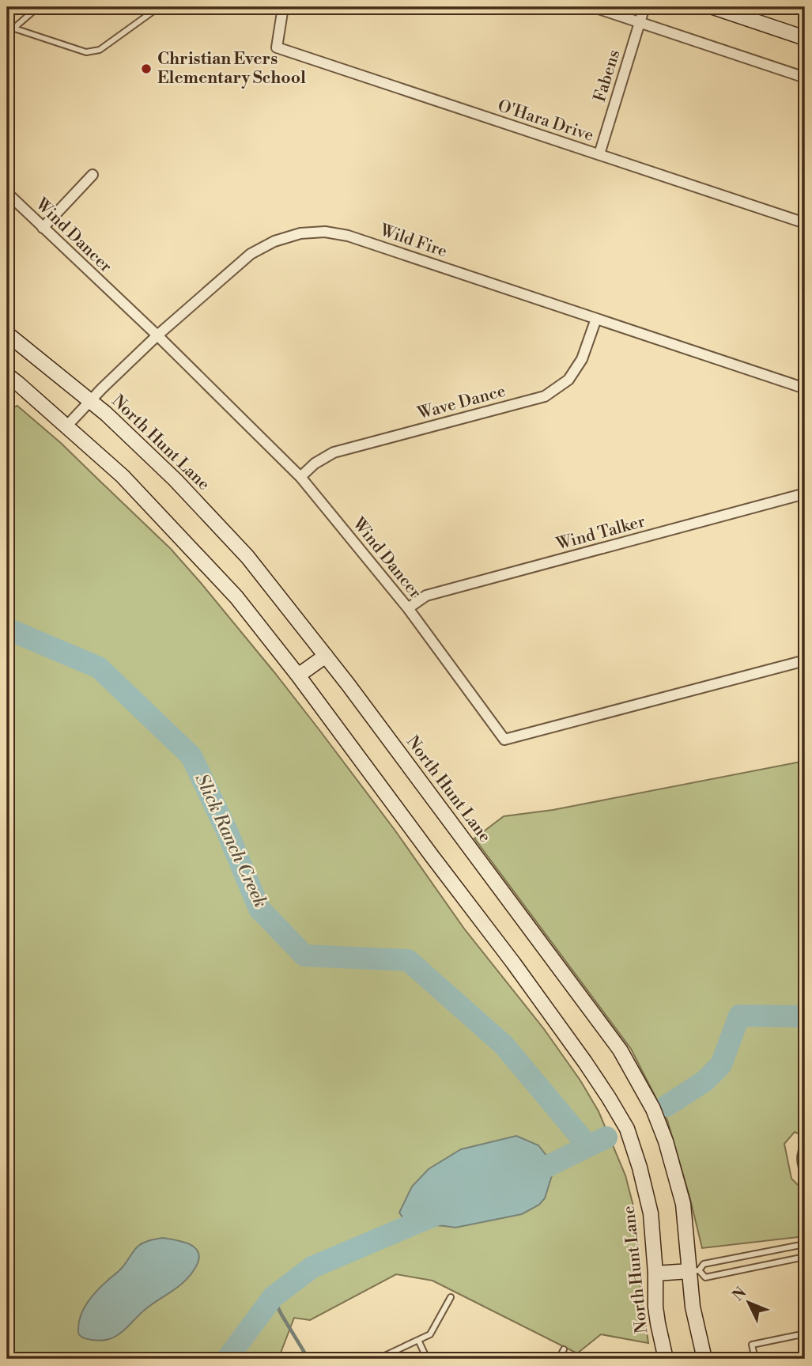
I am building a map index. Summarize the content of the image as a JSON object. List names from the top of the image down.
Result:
{
  "streets": {
    "main road": ["North Hunt Lane"],
    "street": [
      "Fabens",
      "O'Hara Drive",
      "Wind Dancer",
      "Wild Fire",
      "Wave Dance",
      "Wind Talker"
    ]
  },
  "crossings": [
    ["Fabens", "O'Hara Drive"],
    ["Wind Dancer", "Wild Fire"],
    ["Wind Dancer", "Wave Dance"],
    ["Wind Dancer", "Wind Talker"],
    ["Wild Fire", "Wave Dance"],
    ["Wild Fire", "North Hunt Lane"]
  ],
  "water": ["Slick Ranch Creek"],
  "places": ["Christian Evers Elementary School"],
  "north": "top left"
}
